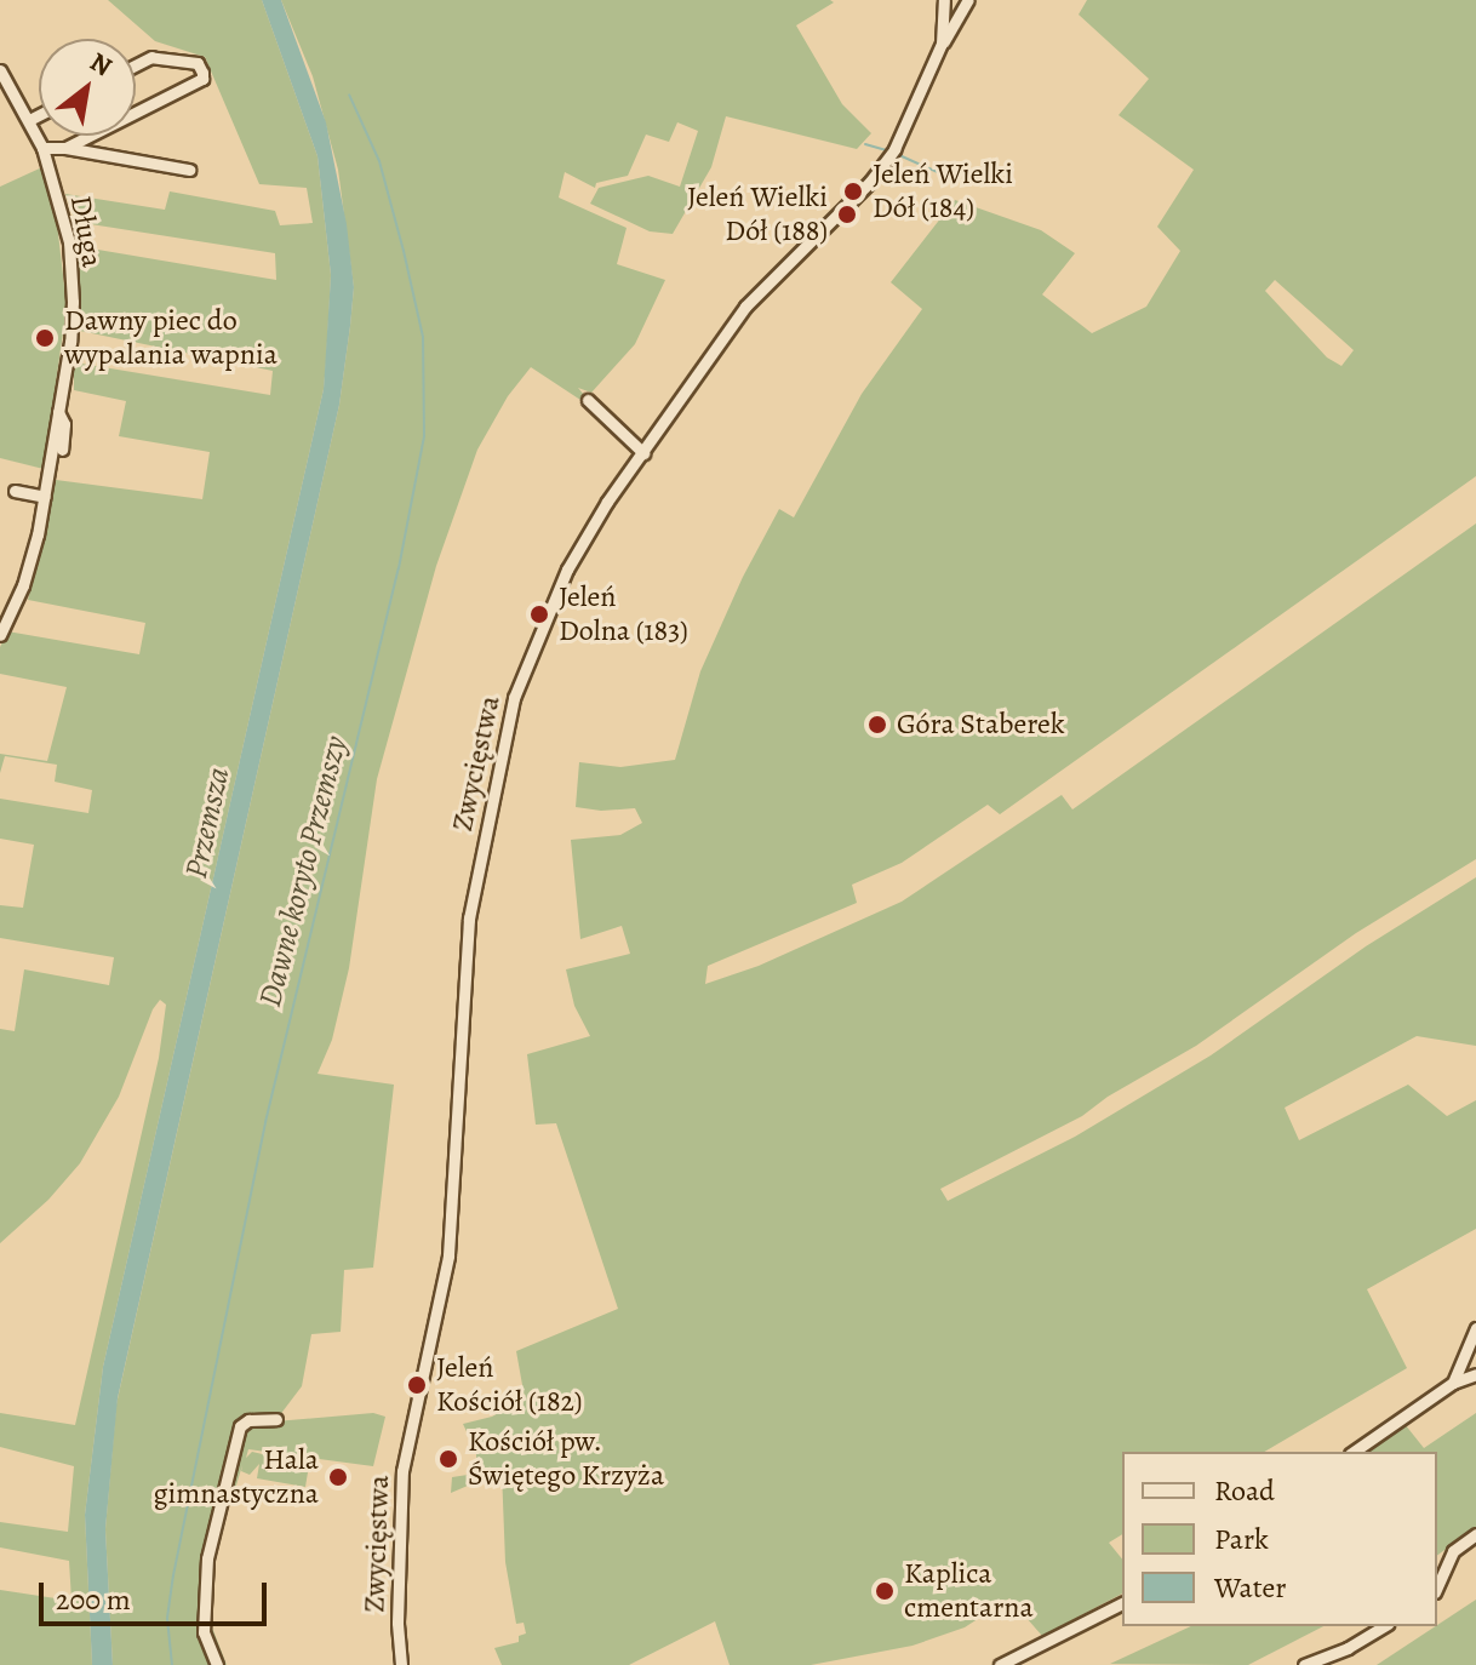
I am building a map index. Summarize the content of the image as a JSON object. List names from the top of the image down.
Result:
{
  "streets": {
    "street": ["Długa", "Zwycięstwa"]
  },
  "water": ["Przemsza", "Dawne koryto Przemszy"],
  "places": [
    "Jeleń Wielki Dół (184)",
    "Jeleń Wielki Dół (188)",
    "Dawny piec do wypalania wapnia",
    "Jeleń Dolna (183)",
    "Góra Staberek",
    "Jeleń Kościół (182)",
    "Kościół pw. Świętego Krzyża",
    "Hala gimnastyczna",
    "Kaplica cmentarna"
  ],
  "legend": ["Road", "Park", "Water"],
  "scale_bar": "200 m",
  "north": "top right"
}
